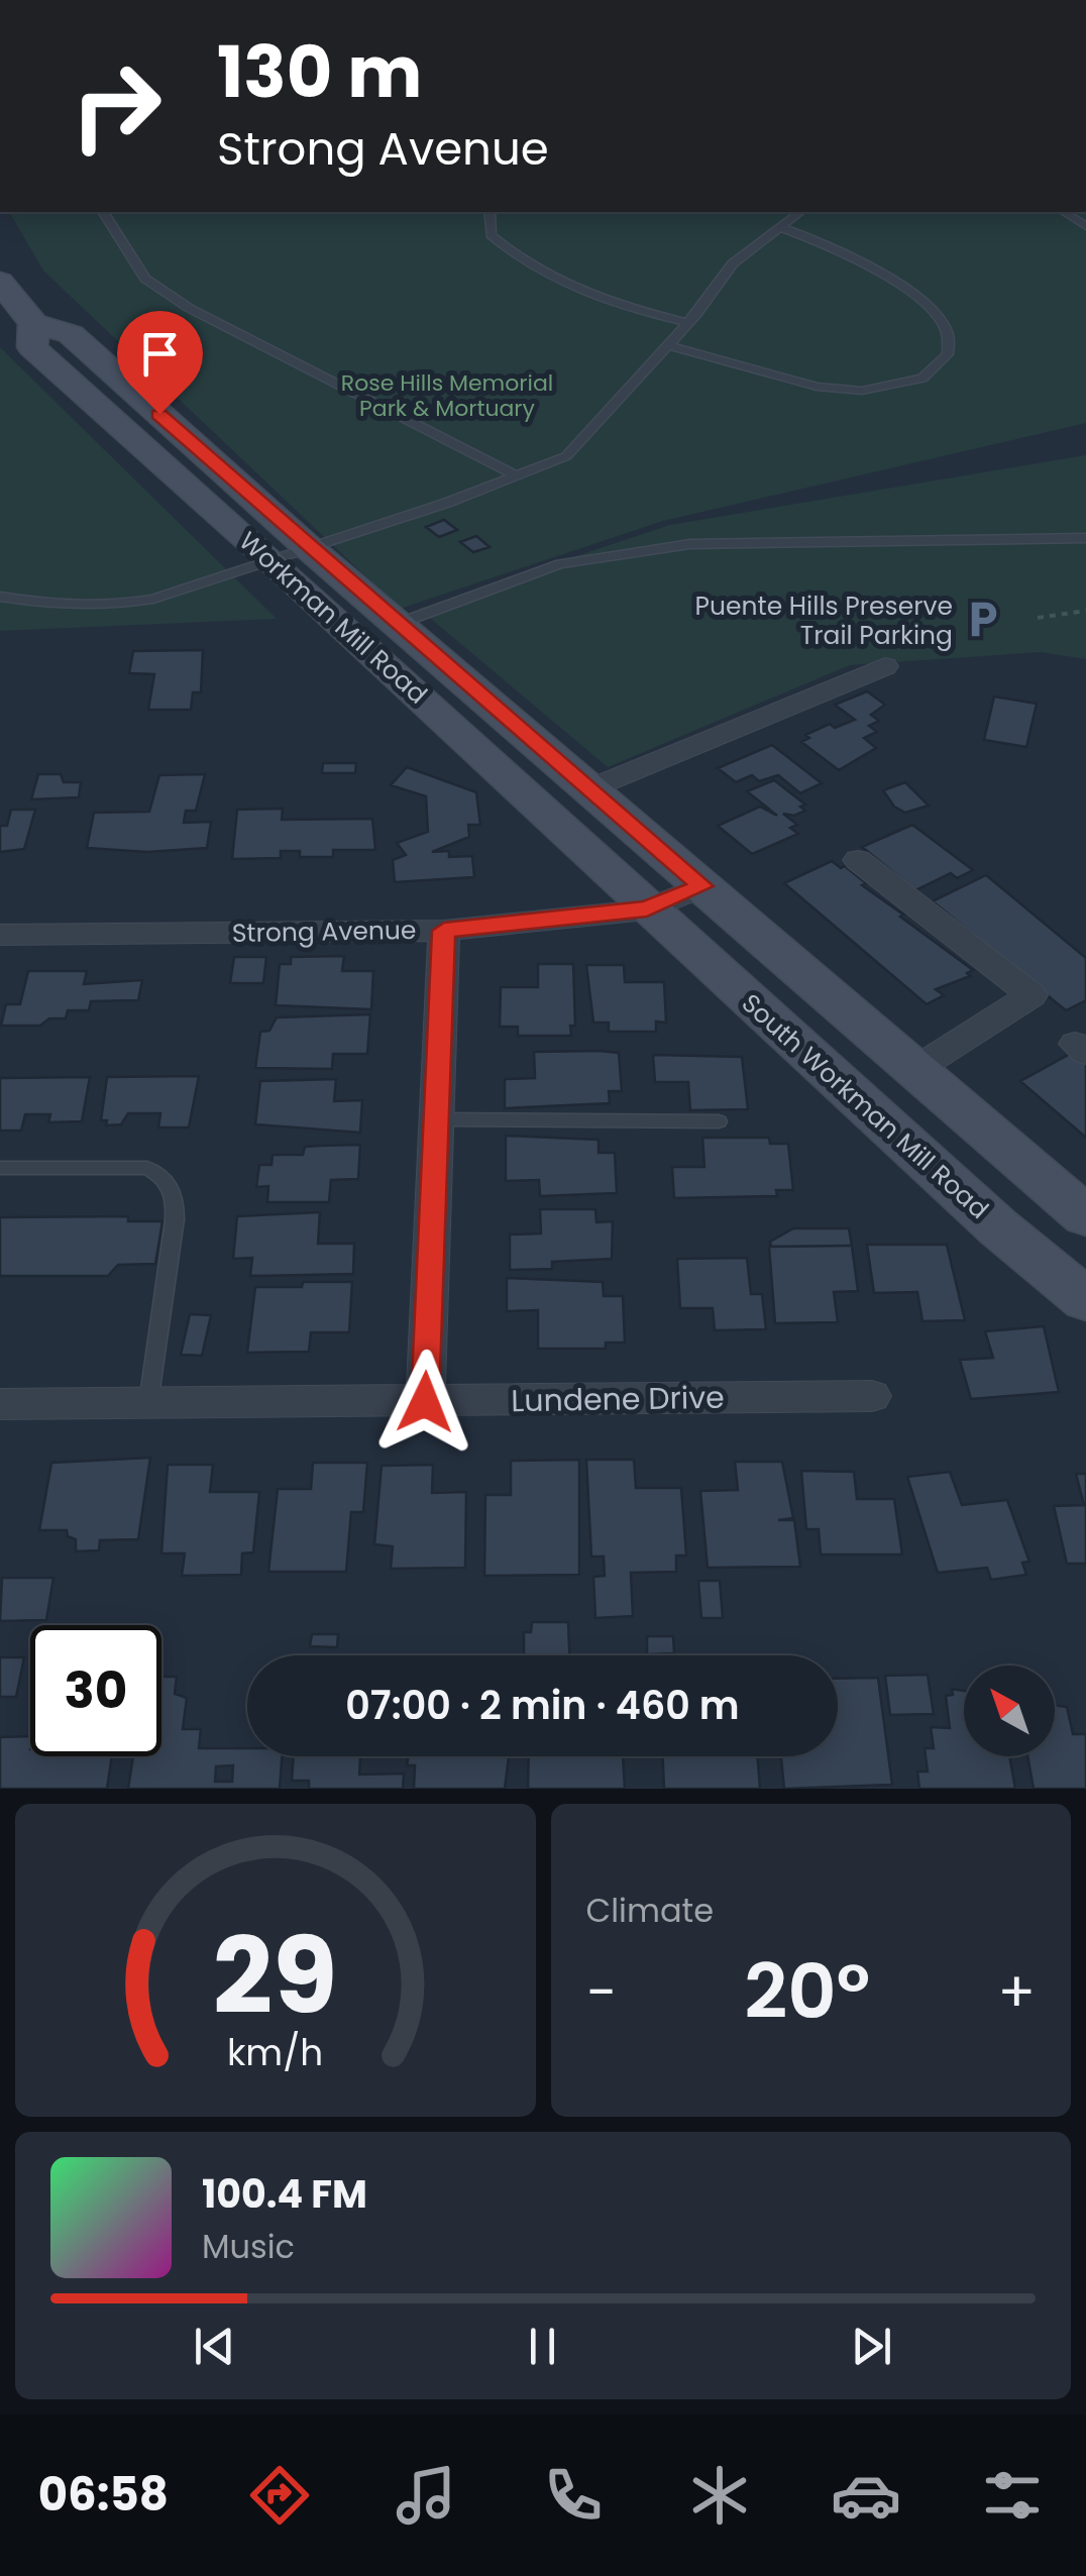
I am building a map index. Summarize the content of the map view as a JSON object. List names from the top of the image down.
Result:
{
  "streets": {
    "main road": ["Workman Mill Road", "South Workman Mill Road"],
    "street": ["Strong Avenue", "Lundene Drive"]
  },
  "crossings": [
    ["Workman Mill Road", "Strong Avenue"],
    ["Workman Mill Road", "South Workman Mill Road"],
    ["Strong Avenue", "South Workman Mill Road"]
  ],
  "parks": ["Rose Hills Memorial Park & Mortuary"],
  "places": {
    "parking": ["Puente Hills Preserve Trail Parking"]
  },
  "north": "top left",
  "page": {
    "turn": ["130 m", "Strong Avenue"],
    "limit": "30",
    "trip": "07:00 · 2 min · 460 m",
    "tile": "Climate",
    "heat": ["−", "20°", "+"],
    "song": ["100.4 FM", "Music"],
    "tabs": "06:58",
    "gauge": ["29", "km/h"]
  }
}
